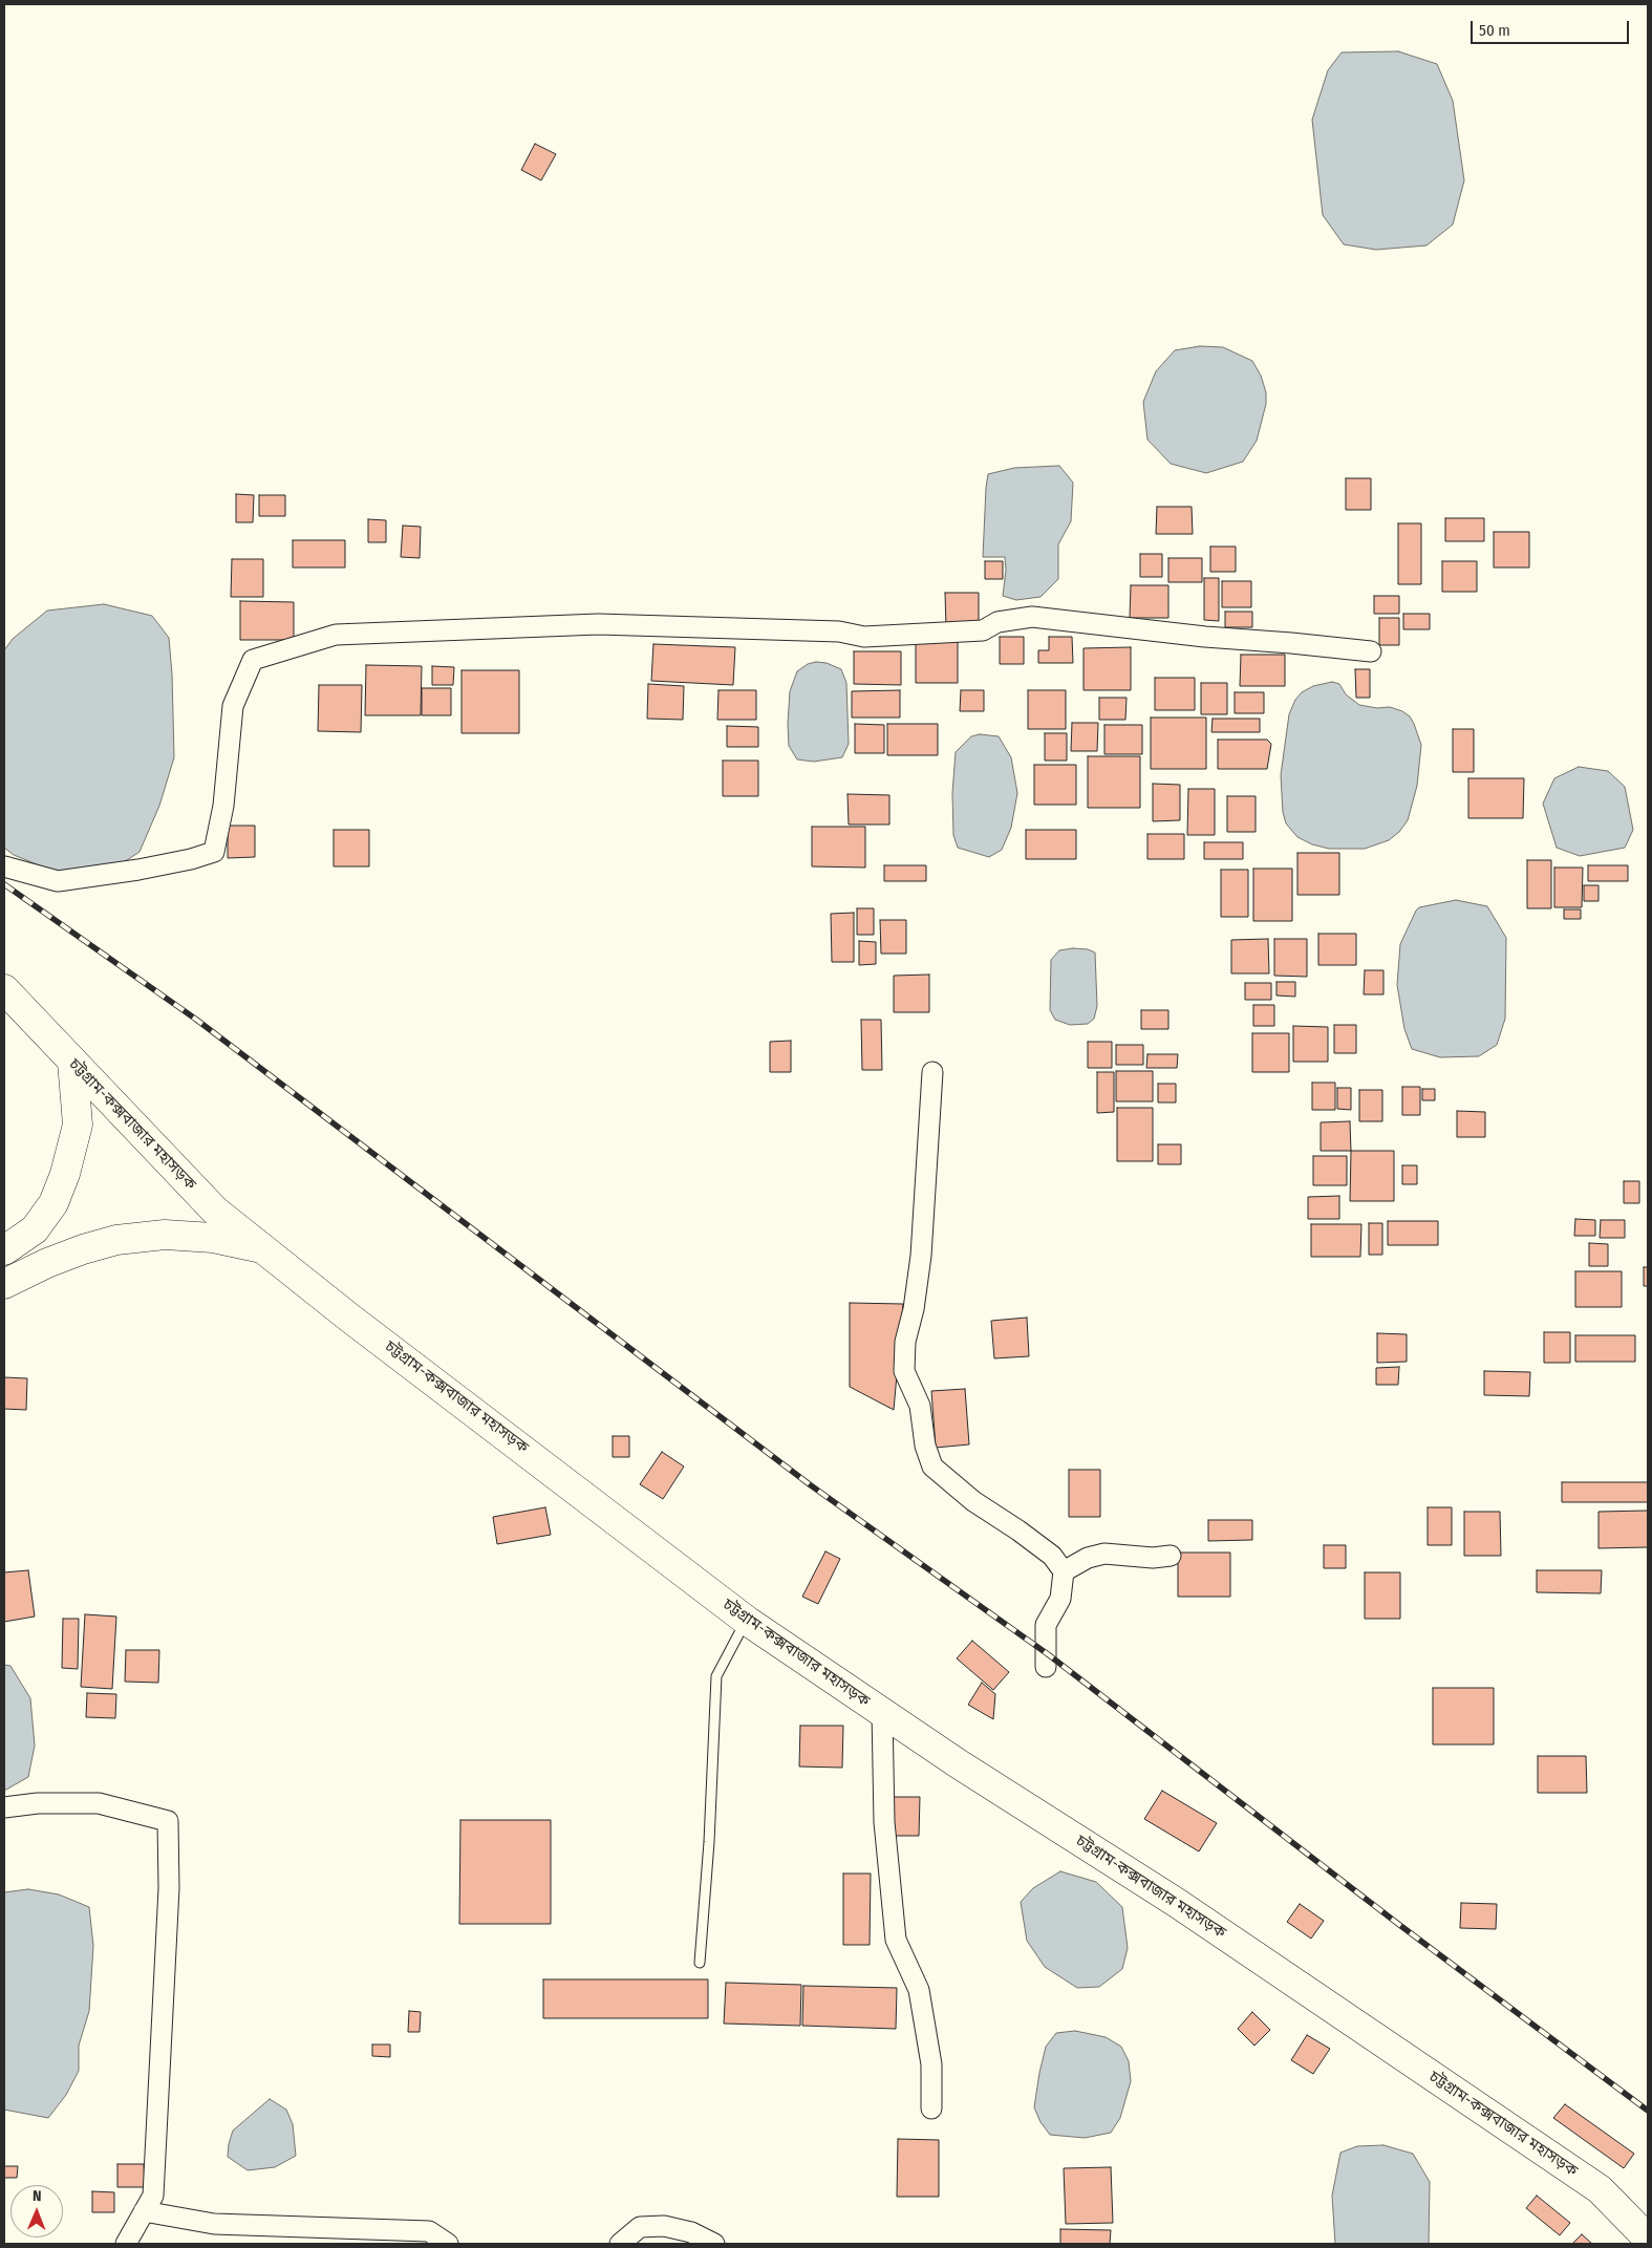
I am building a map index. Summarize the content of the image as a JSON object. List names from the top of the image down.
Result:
{
  "streets": {
    "main road": ["চট্টগ্রাম-কক্সবাজার মহাসড়ক"]
  },
  "scale_bar": "50 m",
  "north": "top"
}
